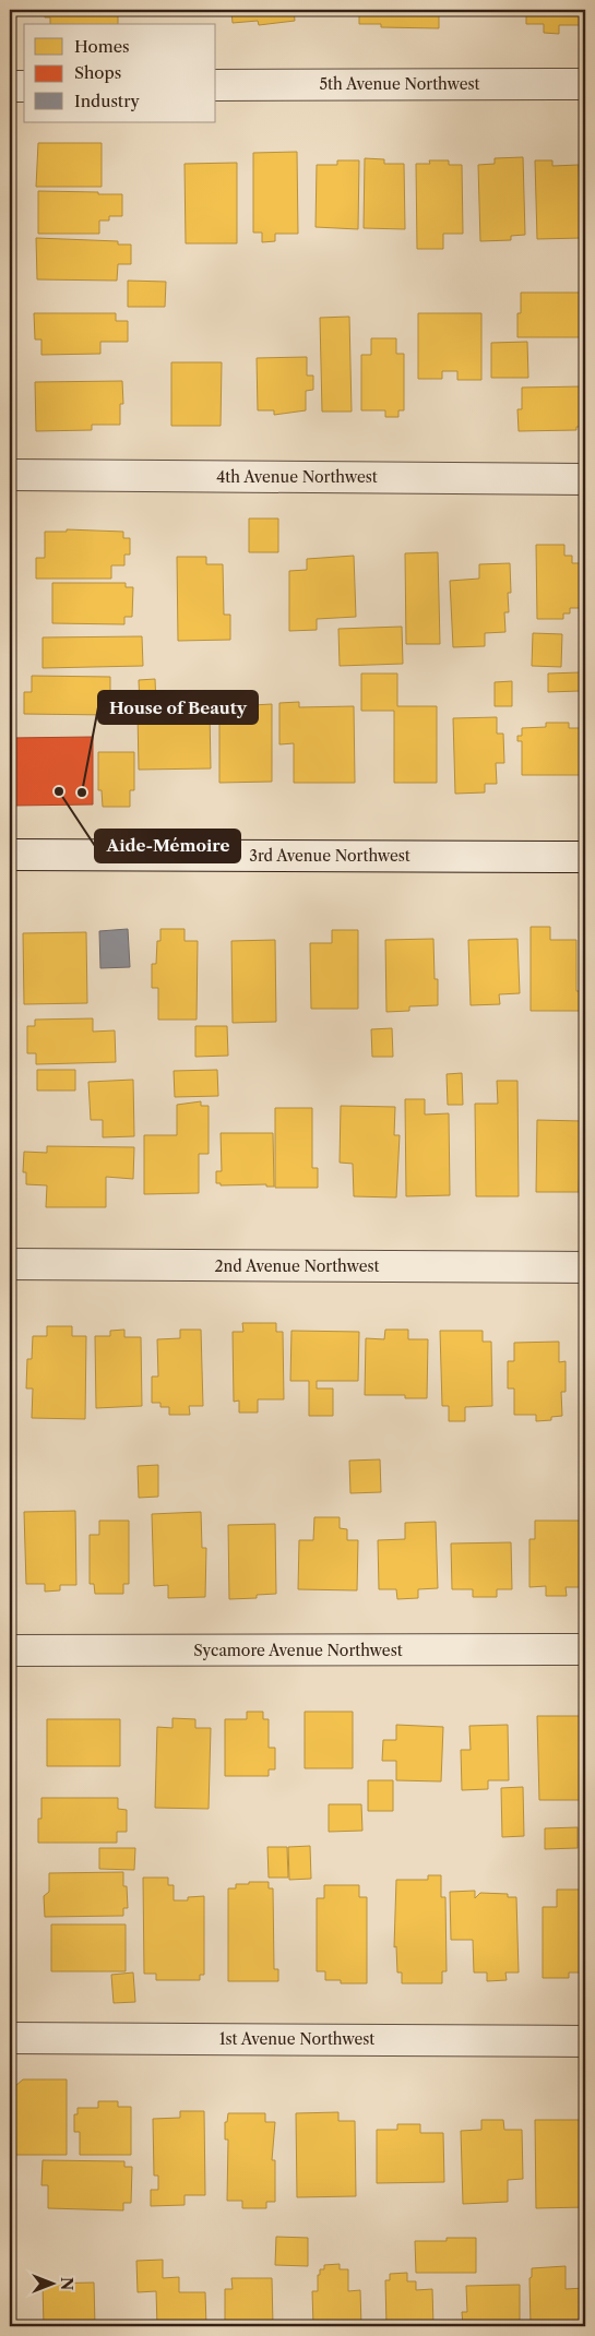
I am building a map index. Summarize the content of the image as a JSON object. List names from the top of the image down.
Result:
{
  "streets": {
    "street": [
      "5th Avenue Northwest",
      "4th Avenue Northwest",
      "3rd Avenue Northwest",
      "2nd Avenue Northwest",
      "Sycamore Avenue Northwest",
      "1st Avenue Northwest"
    ]
  },
  "places": ["Aide-Mémoire", "House of Beauty"],
  "legend": ["Homes", "Shops", "Industry"],
  "north": "right"
}
